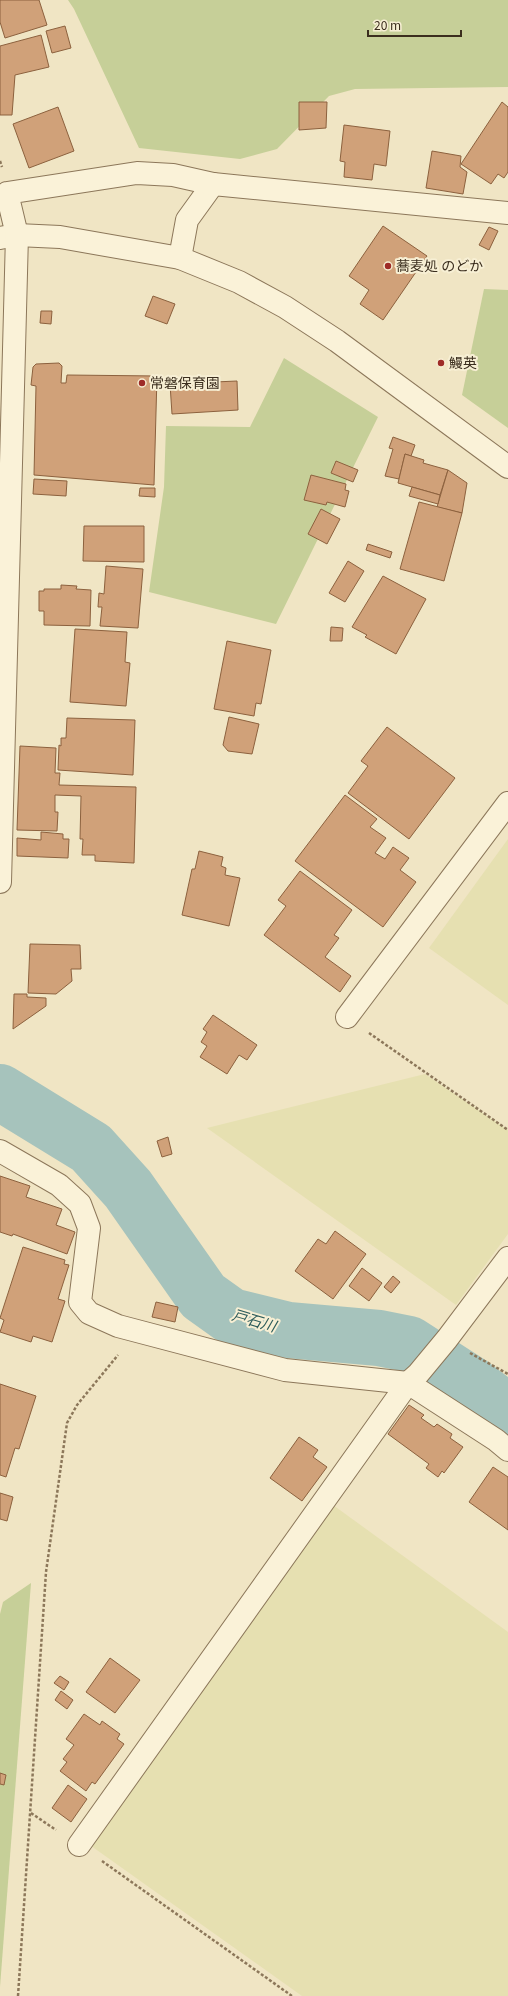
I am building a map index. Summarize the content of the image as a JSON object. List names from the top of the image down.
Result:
{
  "water": ["戸石川"],
  "places": ["蕎麦処 のどか", "鰻英", "常磐保育園"],
  "scale_bar": "20 m"
}
